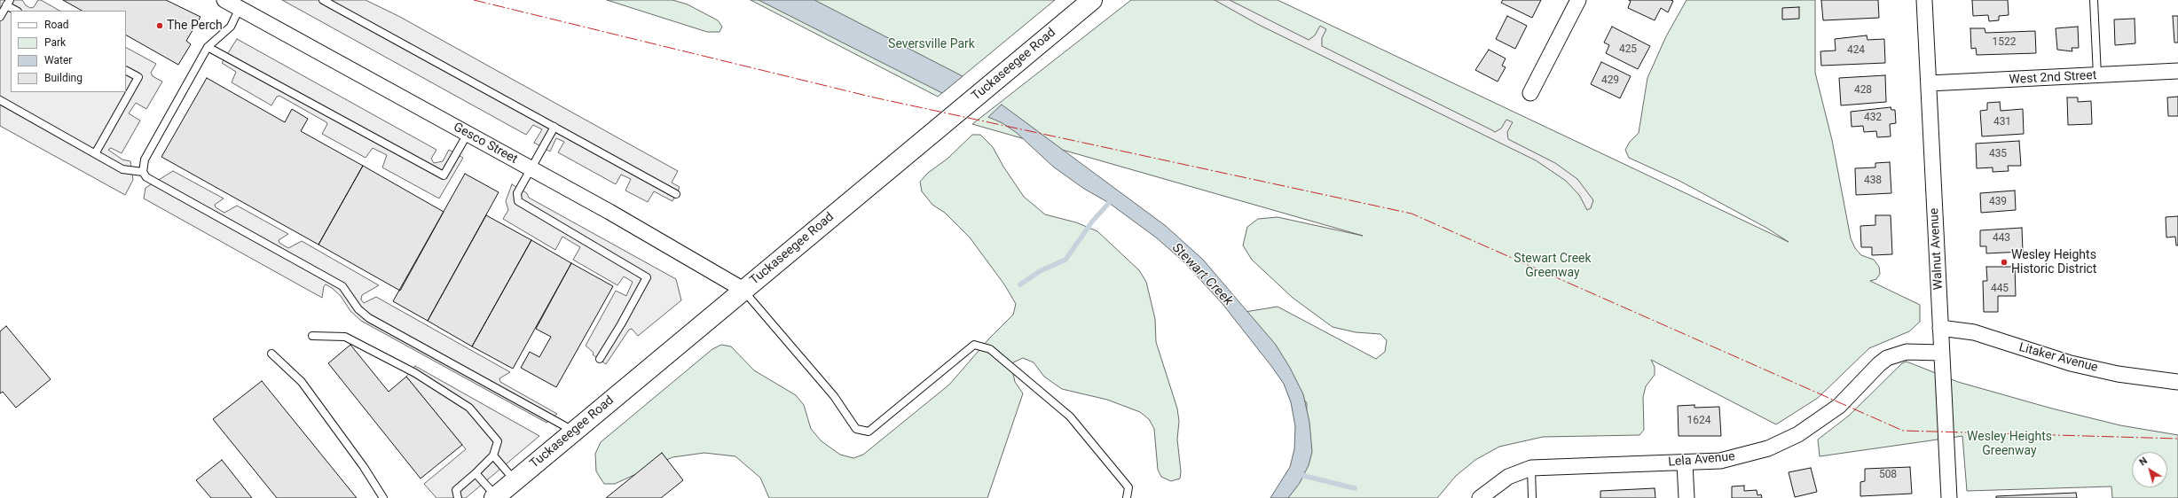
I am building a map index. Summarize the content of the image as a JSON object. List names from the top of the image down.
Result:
{
  "streets": {
    "main road": ["Tuckaseegee Road"],
    "street": [
      "West 2nd Street",
      "Gesco Street",
      "Walnut Avenue",
      "Litaker Avenue",
      "Lela Avenue"
    ]
  },
  "crossings": [
    ["Tuckaseegee Road", "Gesco Street"],
    ["West 2nd Street", "Walnut Avenue"],
    ["Walnut Avenue", "Litaker Avenue"],
    ["Walnut Avenue", "Lela Avenue"]
  ],
  "water": ["Stewart Creek"],
  "parks": ["Seversville Park", "Stewart Creek Greenway", "Wesley Heights Greenway"],
  "places": ["The Perch", "Wesley Heights Historic District"],
  "house_numbers": [
    "1522",
    "425",
    "424",
    "429",
    "428",
    "432",
    "431",
    "435",
    "438",
    "439",
    "443",
    "445",
    "1624",
    "508"
  ],
  "legend": [
    "Road",
    "Park",
    "Water",
    "Building"
  ],
  "north": "top left"
}
